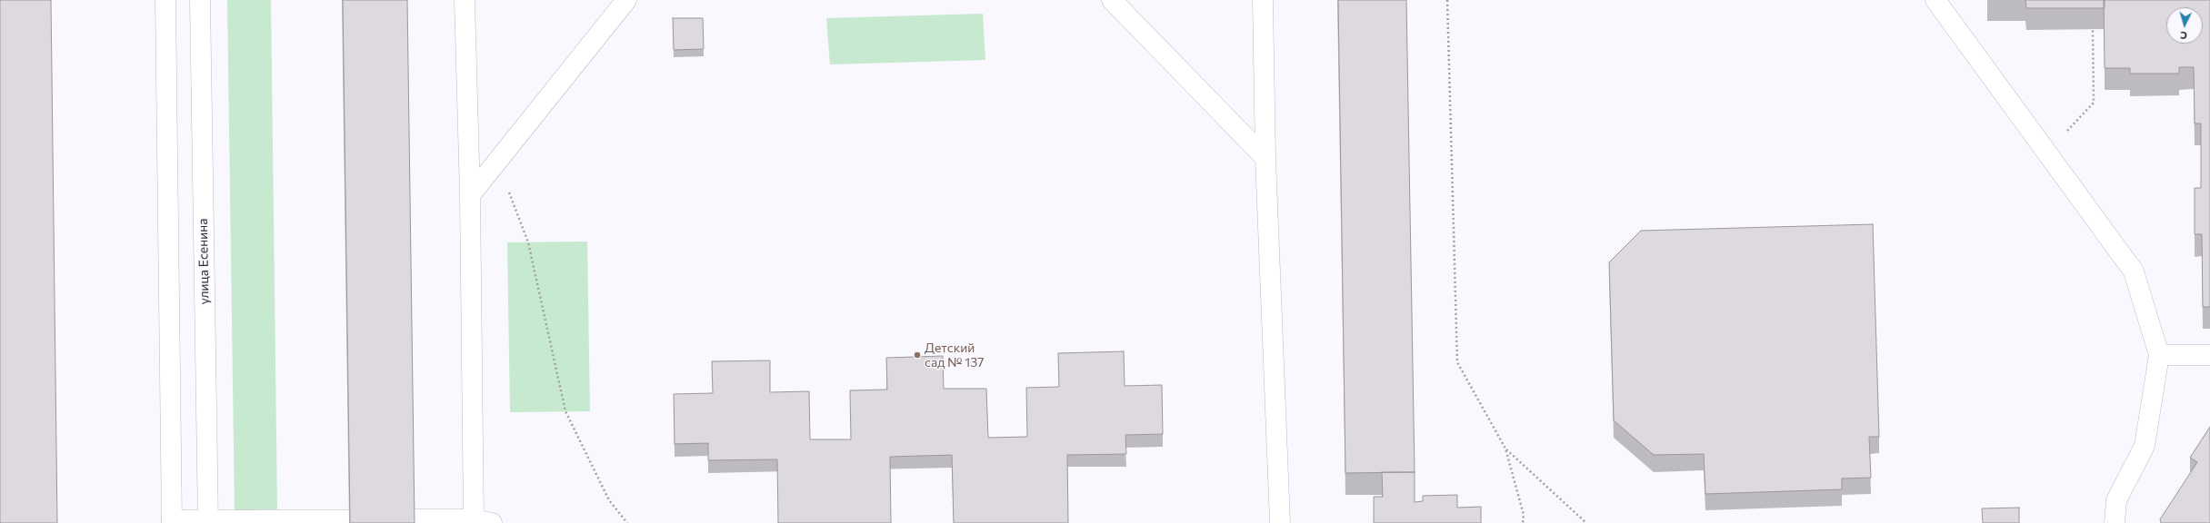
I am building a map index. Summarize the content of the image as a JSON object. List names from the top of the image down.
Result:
{
  "streets": {
    "street": ["улица Есенина"]
  },
  "places": ["Детский сад № 137"],
  "north": "bottom"
}
